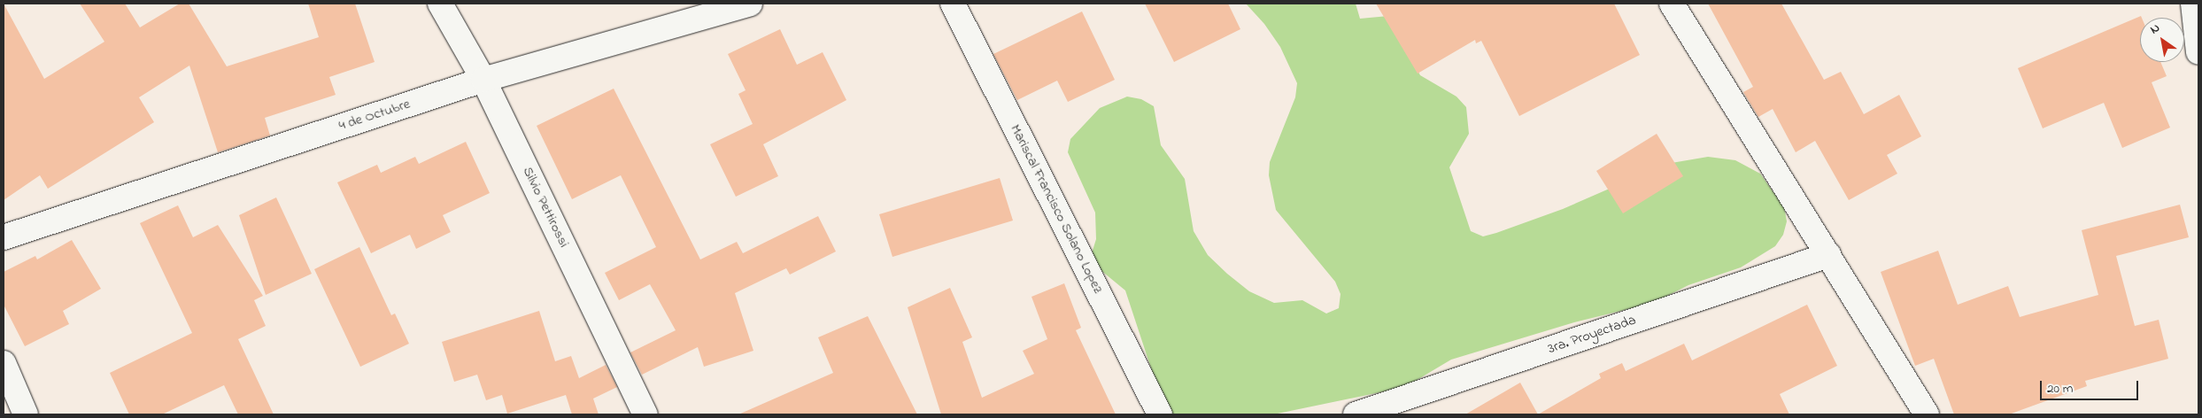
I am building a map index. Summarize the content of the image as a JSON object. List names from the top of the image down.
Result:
{
  "streets": {
    "street": [
      "4 de Octubre",
      "Silvio Pettirossi",
      "Mariscal Francisco Solano Lopez",
      "3ra. Proyectada"
    ]
  },
  "crossings": [
    ["4 de Octubre", "Silvio Pettirossi"]
  ],
  "scale_bar": "20 m",
  "north": "top left"
}
